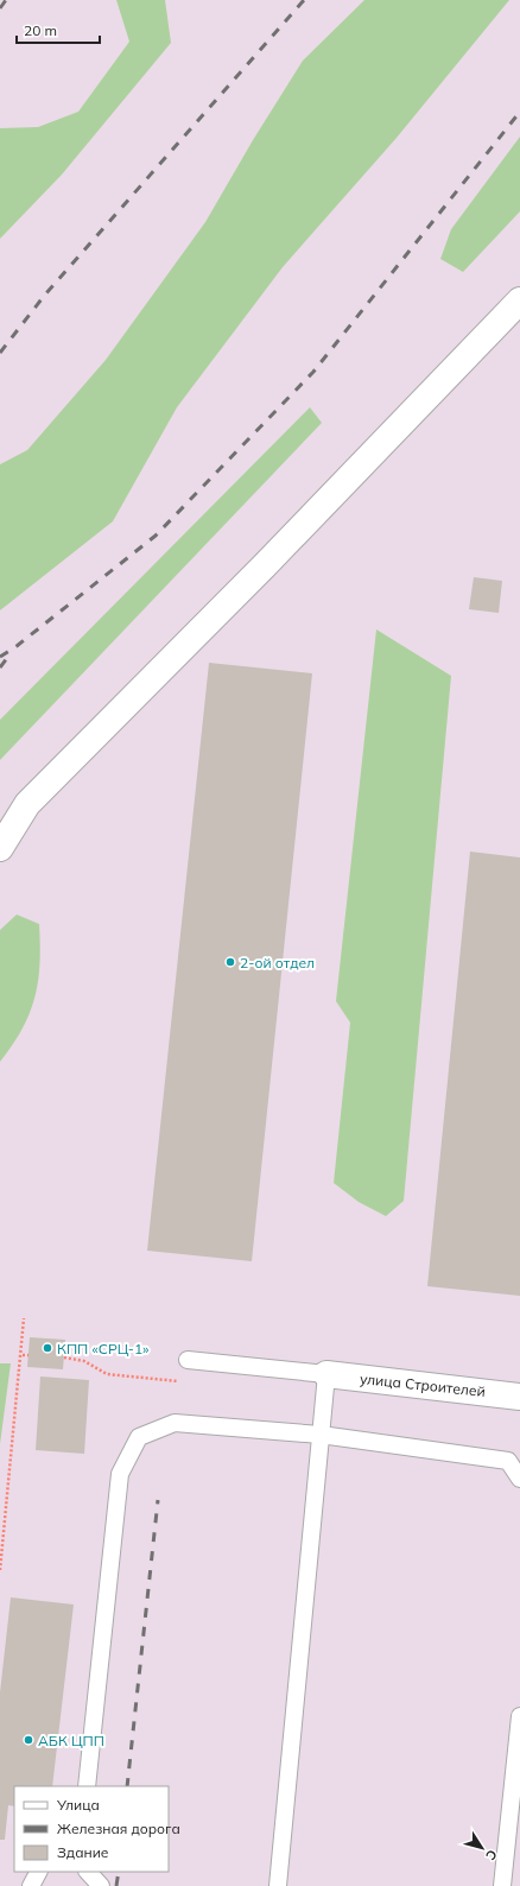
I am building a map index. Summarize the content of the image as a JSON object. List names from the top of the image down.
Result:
{
  "streets": {
    "street": ["улица Строителей"]
  },
  "places": ["2-ой отдел", "КПП «СРЦ-1»", "АБК ЦПП"],
  "legend": ["Улица", "Железная дорога", "Здание"],
  "scale_bar": "20 m",
  "north": "bottom right"
}
